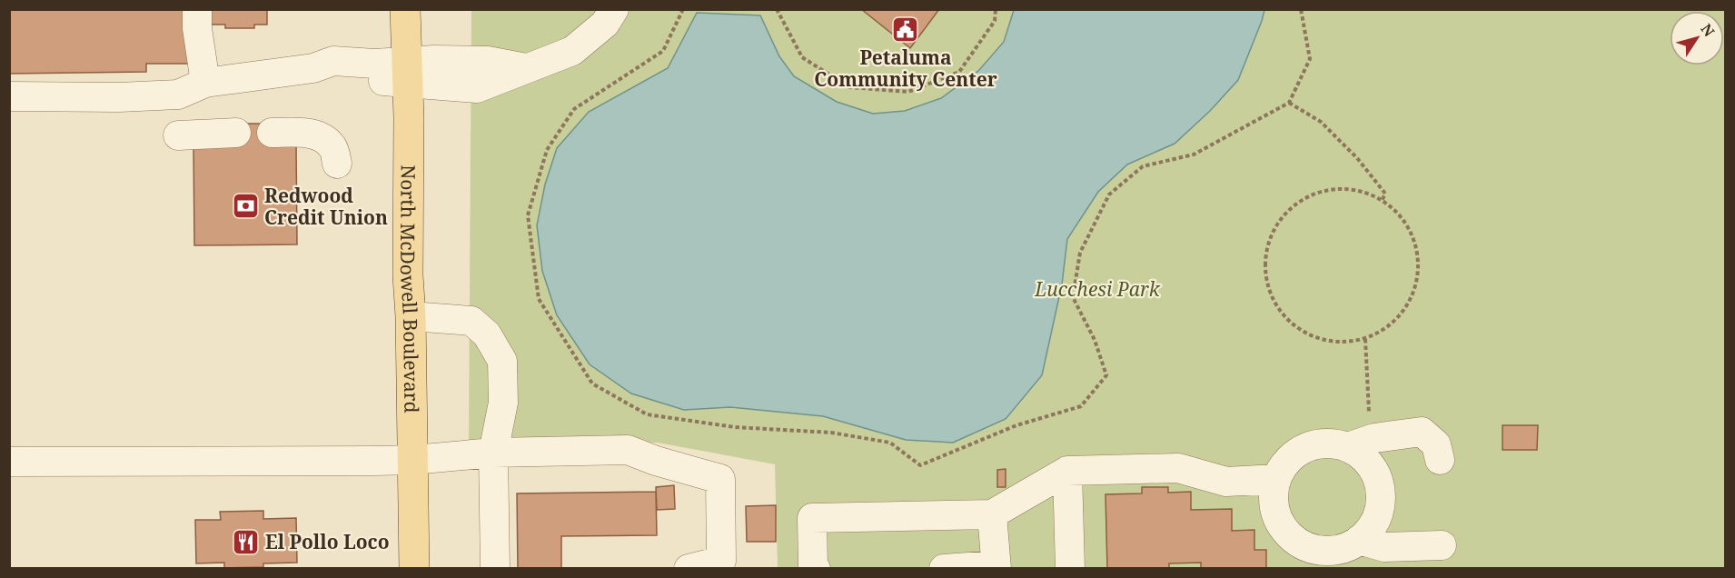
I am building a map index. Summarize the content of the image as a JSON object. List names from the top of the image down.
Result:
{
  "streets": {
    "main road": ["North McDowell Boulevard"]
  },
  "parks": ["Lucchesi Park"],
  "places": {
    "public building": ["Petaluma Community Center"],
    "bank": ["Redwood Credit Union"],
    "restaurant": ["El Pollo Loco"]
  },
  "north": "top right"
}
